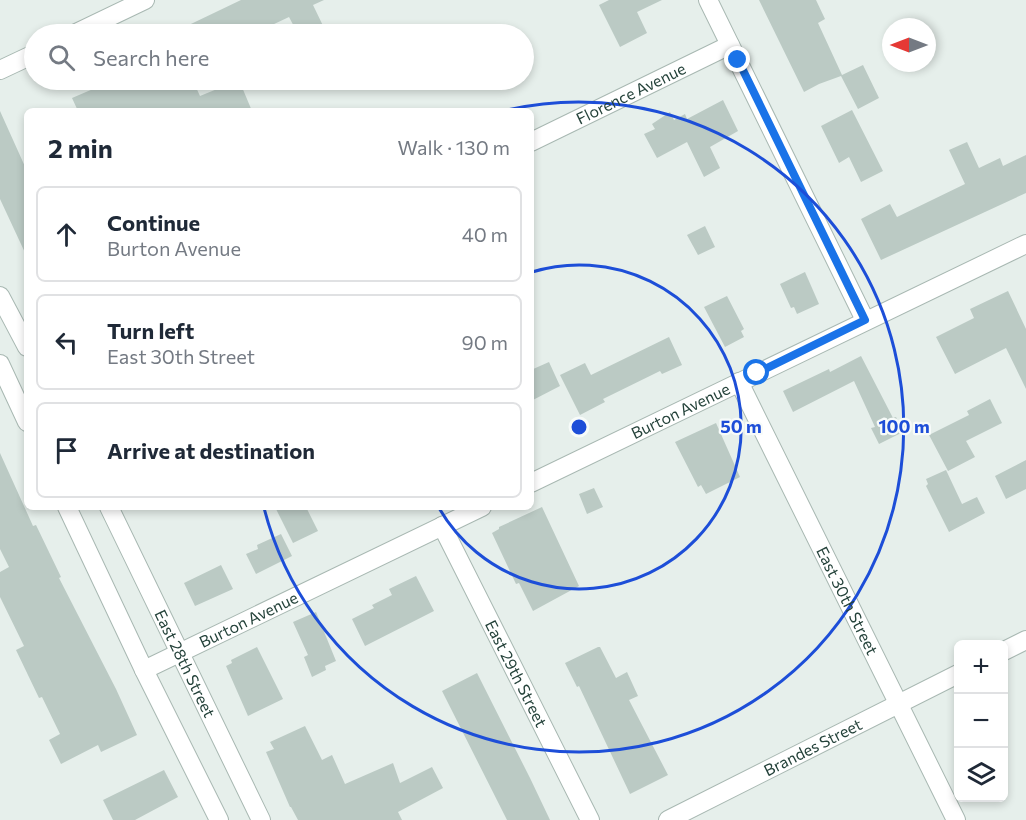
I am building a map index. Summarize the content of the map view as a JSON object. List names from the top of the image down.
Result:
{
  "streets": {
    "street": [
      "Florence Avenue",
      "Burton Avenue",
      "East 30th Street",
      "East 28th Street",
      "East 29th Street",
      "Brandes Street"
    ]
  },
  "crossings": [
    ["Burton Avenue", "East 30th Street"],
    ["Burton Avenue", "East 28th Street"],
    ["Burton Avenue", "East 29th Street"],
    ["East 30th Street", "Brandes Street"]
  ],
  "north": "left",
  "page": {
    "search": "Search here",
    "heading": ["2 min", "Walk · 130 m"],
    "list": [
      ["Continue", "Burton Avenue", "40 m"],
      ["Turn left", "East 30th Street", "90 m"],
      "Arrive at destination"
    ],
    "map_buttons": ["+", "−"]
  },
  "rings": ["50 m", "100 m"]
}
